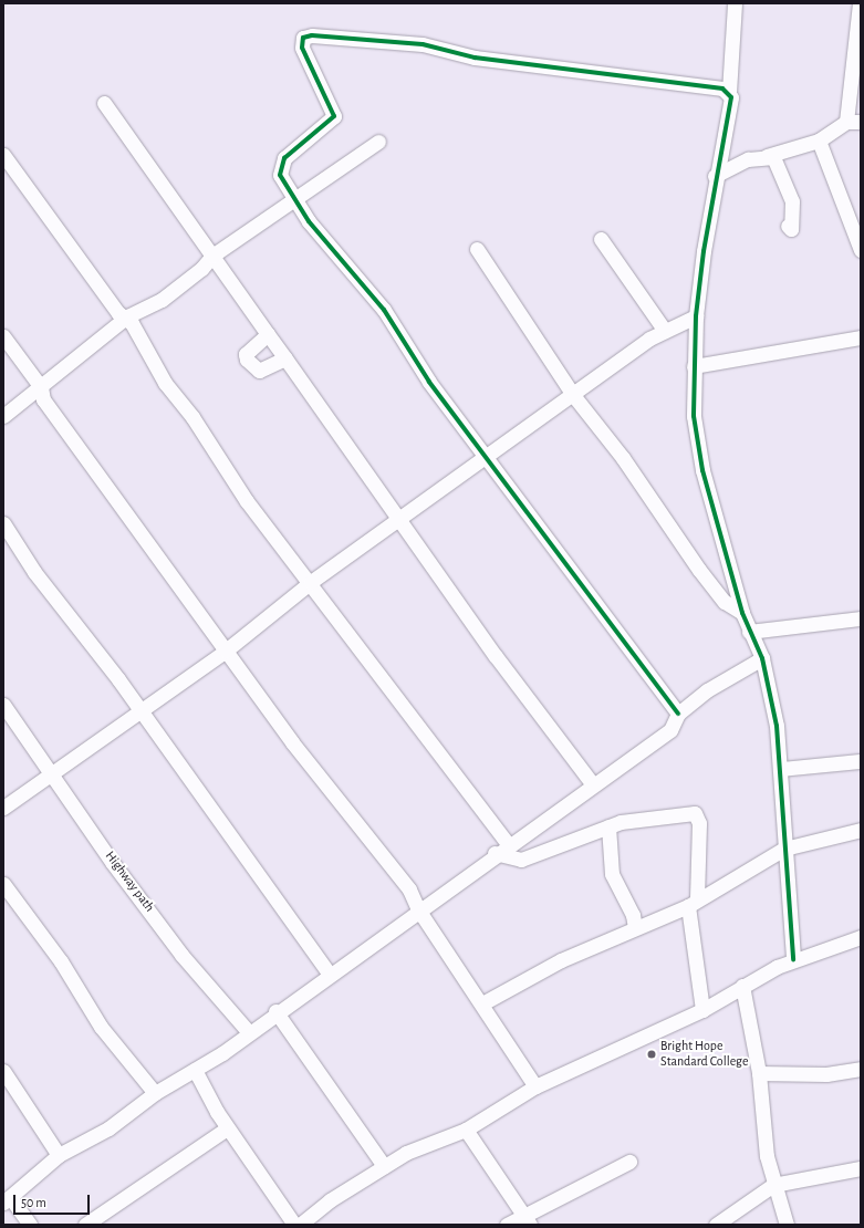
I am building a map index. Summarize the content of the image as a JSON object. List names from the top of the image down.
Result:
{
  "streets": {
    "street": ["Highway path"]
  },
  "places": ["Bright Hope Standard College"],
  "scale_bar": "50 m"
}
